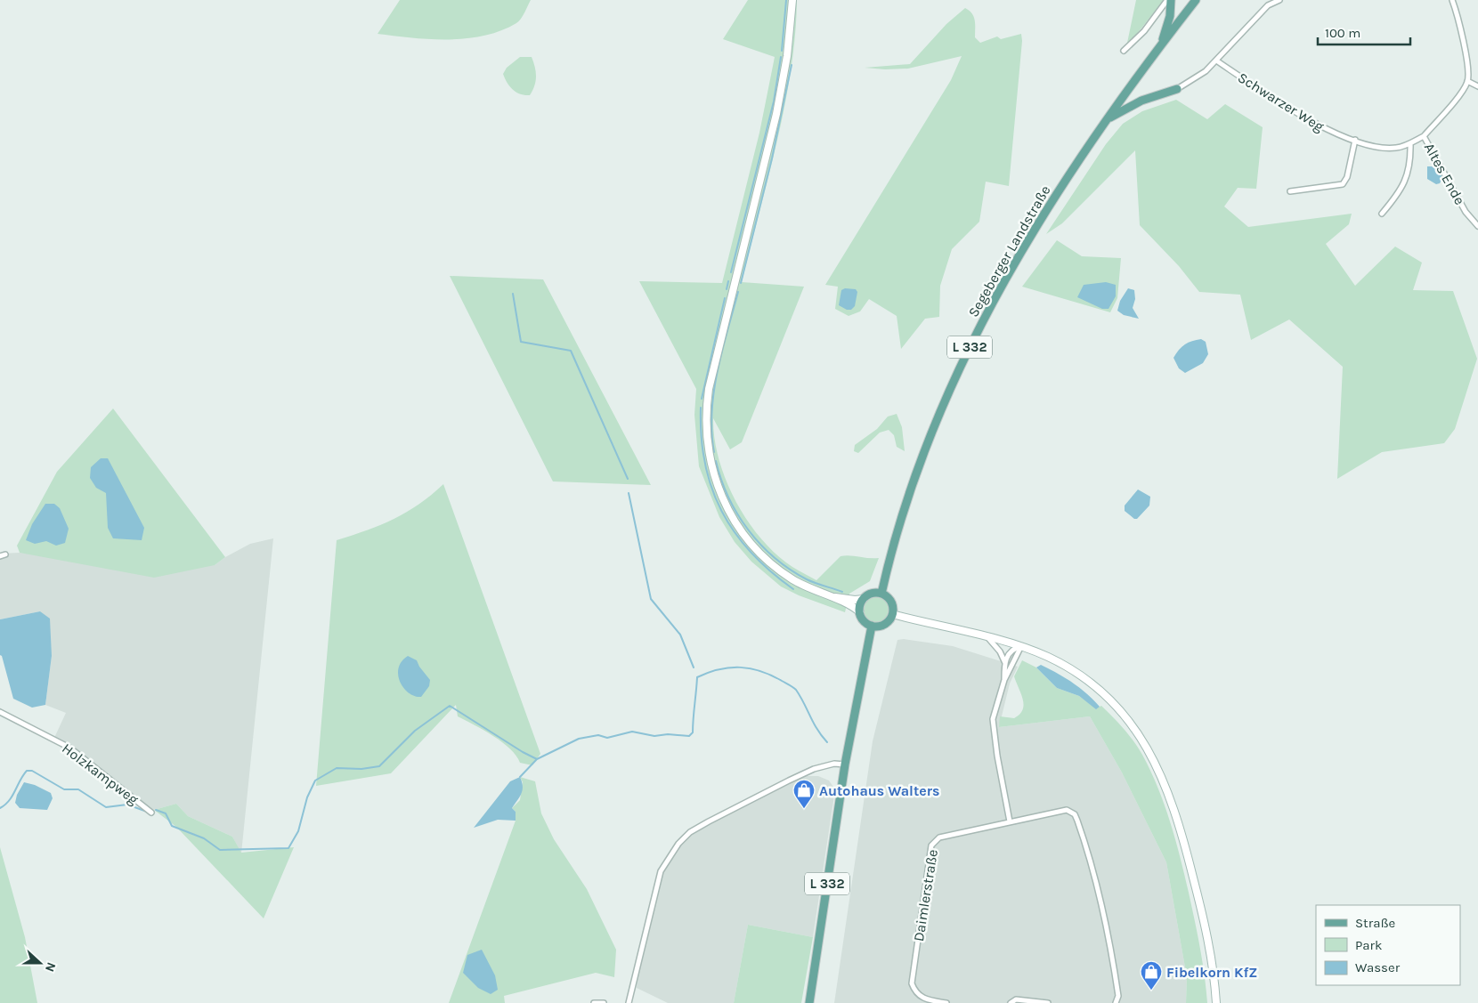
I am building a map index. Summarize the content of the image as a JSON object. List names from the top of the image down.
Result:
{
  "streets": {
    "main road": ["Segeberger Landstraße", "L 332"],
    "street": [
      "Schwarzer Weg",
      "Altes Ende",
      "Holzkampweg",
      "Daimlerstraße"
    ]
  },
  "crossings": [
    ["Schwarzer Weg", "Altes Ende"],
    ["Segeberger Landstraße", "L 332"]
  ],
  "places": {
    "shop": ["Autohaus Walters", "Fibelkorn KfZ"]
  },
  "legend": ["Straße", "Park", "Wasser"],
  "scale_bar": "100 m",
  "north": "right"
}
